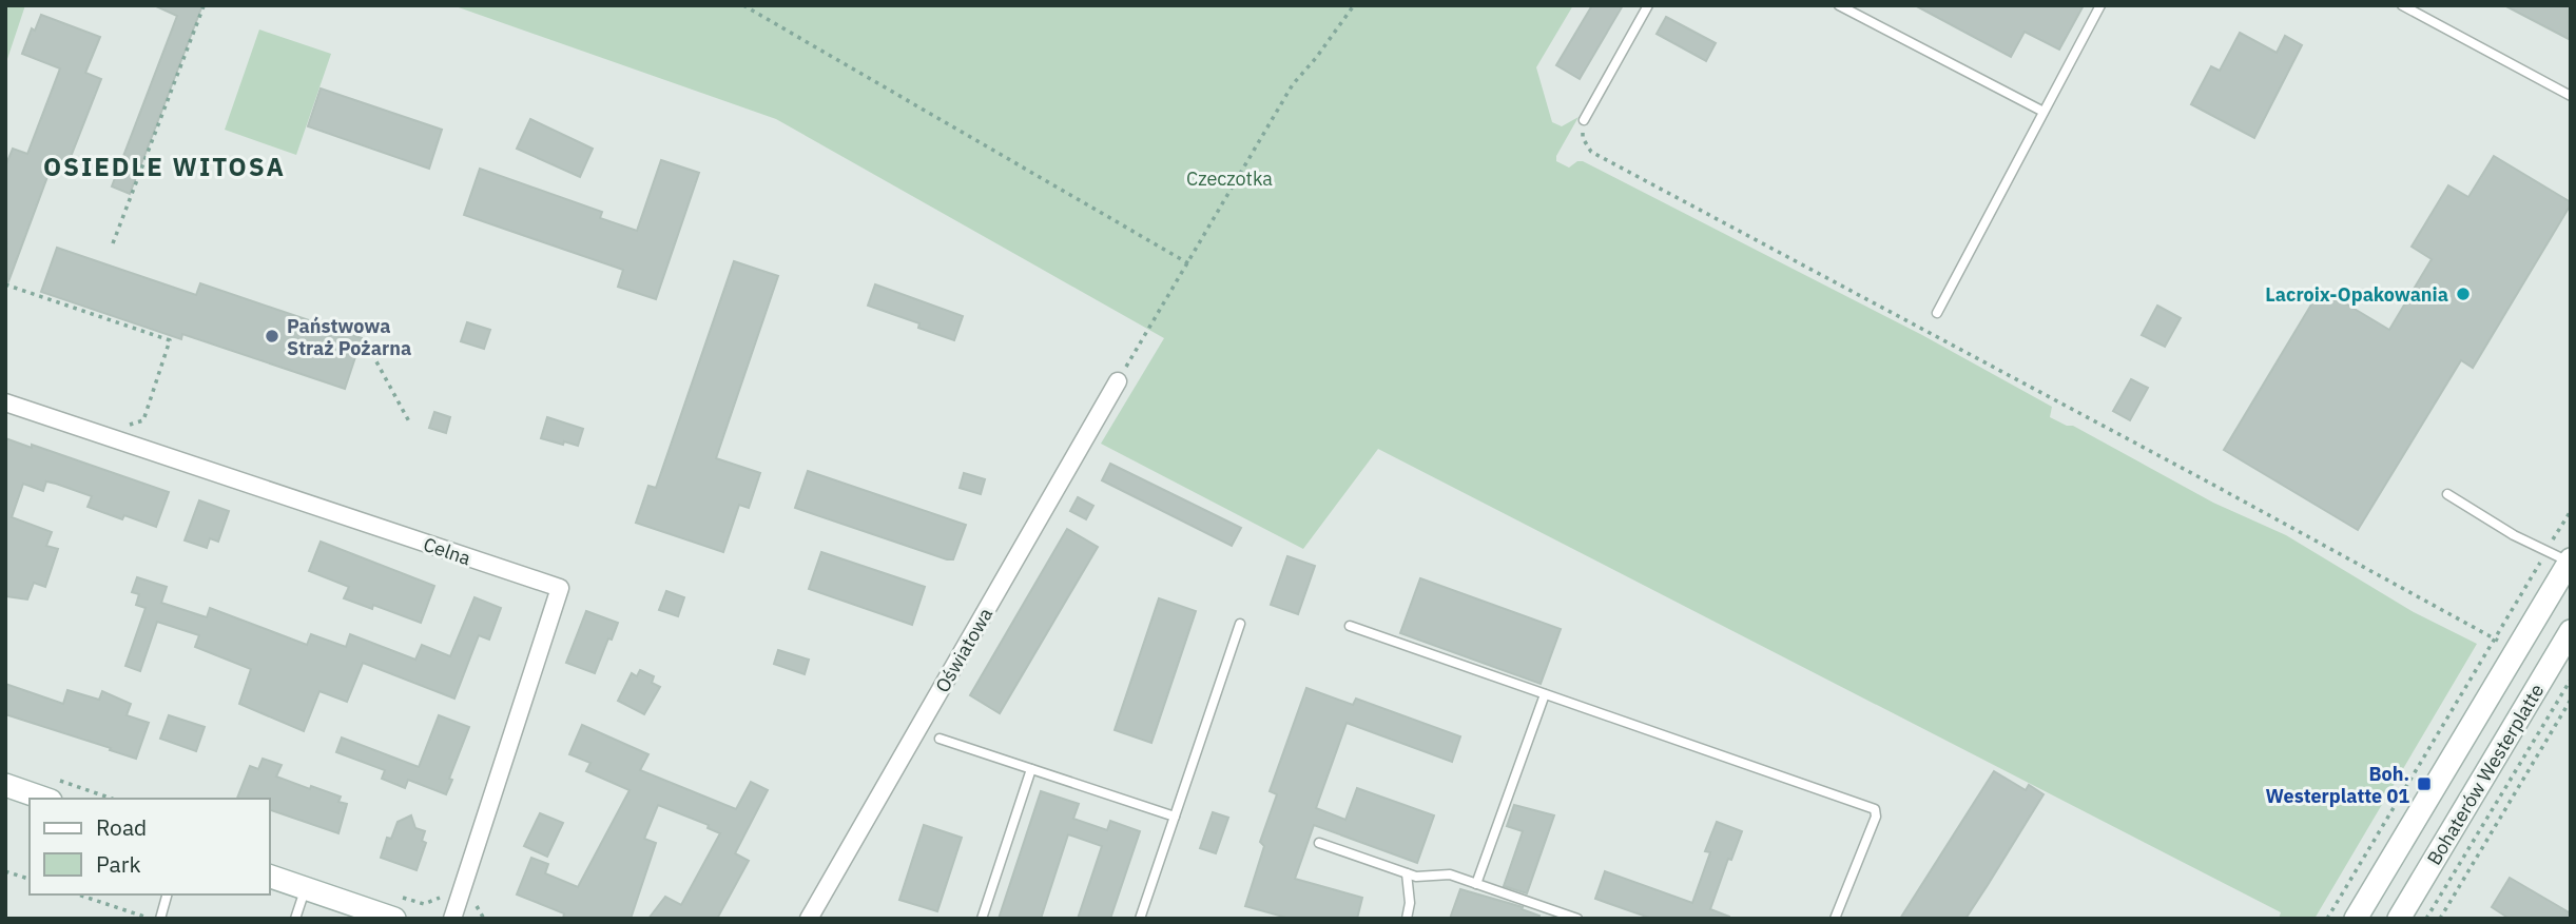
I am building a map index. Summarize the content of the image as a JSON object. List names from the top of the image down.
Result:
{
  "streets": {
    "main road": ["Bohaterów Westerplatte"],
    "street": ["Celna", "Oświatowa"]
  },
  "districts": ["OSIEDLE WITOSA"],
  "parks": ["Czeczotka"],
  "places": {
    "other": ["Lacroix-Opakowania", "Państwowa Straż Pożarna"],
    "transit": ["Boh. Westerplatte 01"]
  },
  "legend": ["Road", "Park"]
}
